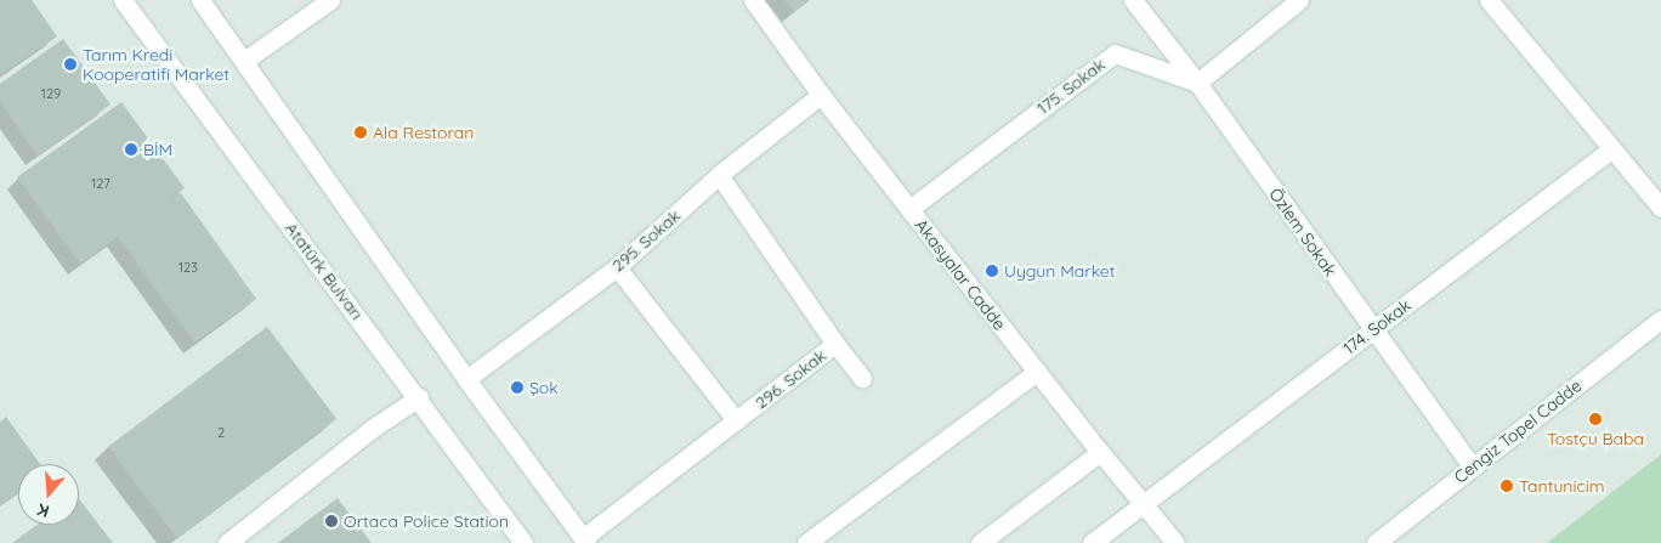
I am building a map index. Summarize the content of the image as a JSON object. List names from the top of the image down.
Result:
{
  "streets": {
    "street": [
      "175. Sokak",
      "Özlem Sokak",
      "295. Sokak",
      "Atatürk Bulvarı",
      "Akasyalar Cadde",
      "174. Sokak",
      "296. Sokak",
      "Cengiz Topel Cadde"
    ]
  },
  "crossings": [
    ["175. Sokak", "Özlem Sokak"],
    ["175. Sokak", "Akasyalar Cadde"],
    ["Özlem Sokak", "174. Sokak"],
    ["Özlem Sokak", "Cengiz Topel Cadde"],
    ["295. Sokak", "Akasyalar Cadde"],
    ["295. Sokak", "296. Sokak"],
    ["Akasyalar Cadde", "174. Sokak"]
  ],
  "places": [
    "Tarım Kredi Kooperatifi Market",
    "Ala Restoran",
    "BİM",
    "Uygun Market",
    "Şok",
    "Tostçu Baba",
    "Tantunicim",
    "Ortaca Police Station"
  ],
  "house_numbers": [
    "129",
    "127",
    "123",
    "2"
  ],
  "north": "bottom"
}
